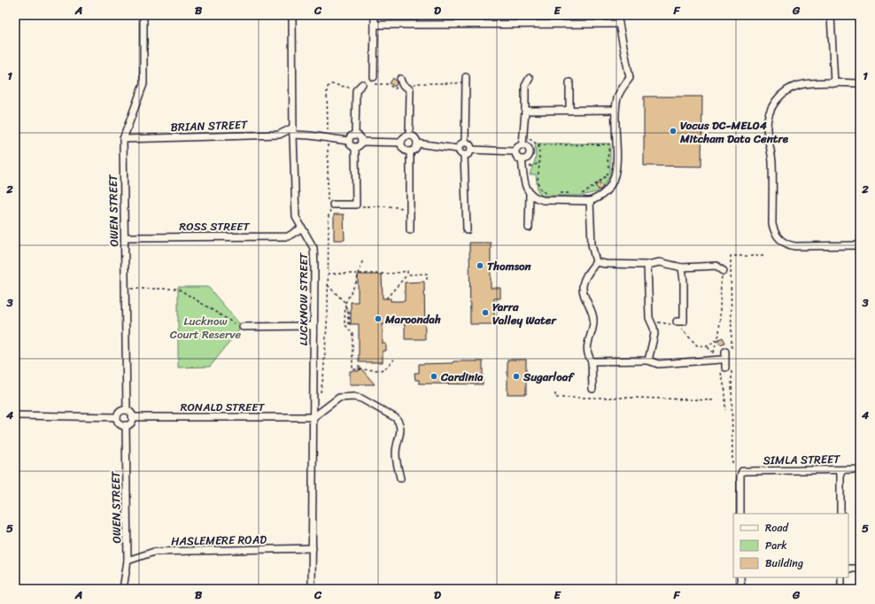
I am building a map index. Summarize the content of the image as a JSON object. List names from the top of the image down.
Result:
{
  "streets": {
    "street": [
      "BRIAN STREET",
      "OWEN STREET",
      "ROSS STREET",
      "LUCKNOW STREET",
      "RONALD STREET",
      "SIMLA STREET",
      "HASLEMERE ROAD"
    ]
  },
  "crossings": [
    ["BRIAN STREET", "OWEN STREET"],
    ["BRIAN STREET", "LUCKNOW STREET"],
    ["OWEN STREET", "ROSS STREET"],
    ["OWEN STREET", "RONALD STREET"],
    ["OWEN STREET", "HASLEMERE ROAD"],
    ["ROSS STREET", "LUCKNOW STREET"],
    ["LUCKNOW STREET", "RONALD STREET"],
    ["LUCKNOW STREET", "HASLEMERE ROAD"]
  ],
  "parks": ["Lucknow Court Reserve"],
  "places": [
    "Vocus DC-MEL04 Mitcham Data Centre",
    "Thomson",
    "Yarra Valley Water",
    "Maroondah",
    "Cardinia",
    "Sugarloaf"
  ],
  "legend": ["Road", "Park", "Building"],
  "grid": {
    "columns": [
      "A",
      "B",
      "C",
      "D",
      "E",
      "F",
      "G"
    ],
    "rows": [
      "1",
      "2",
      "3",
      "4",
      "5"
    ]
  }
}
